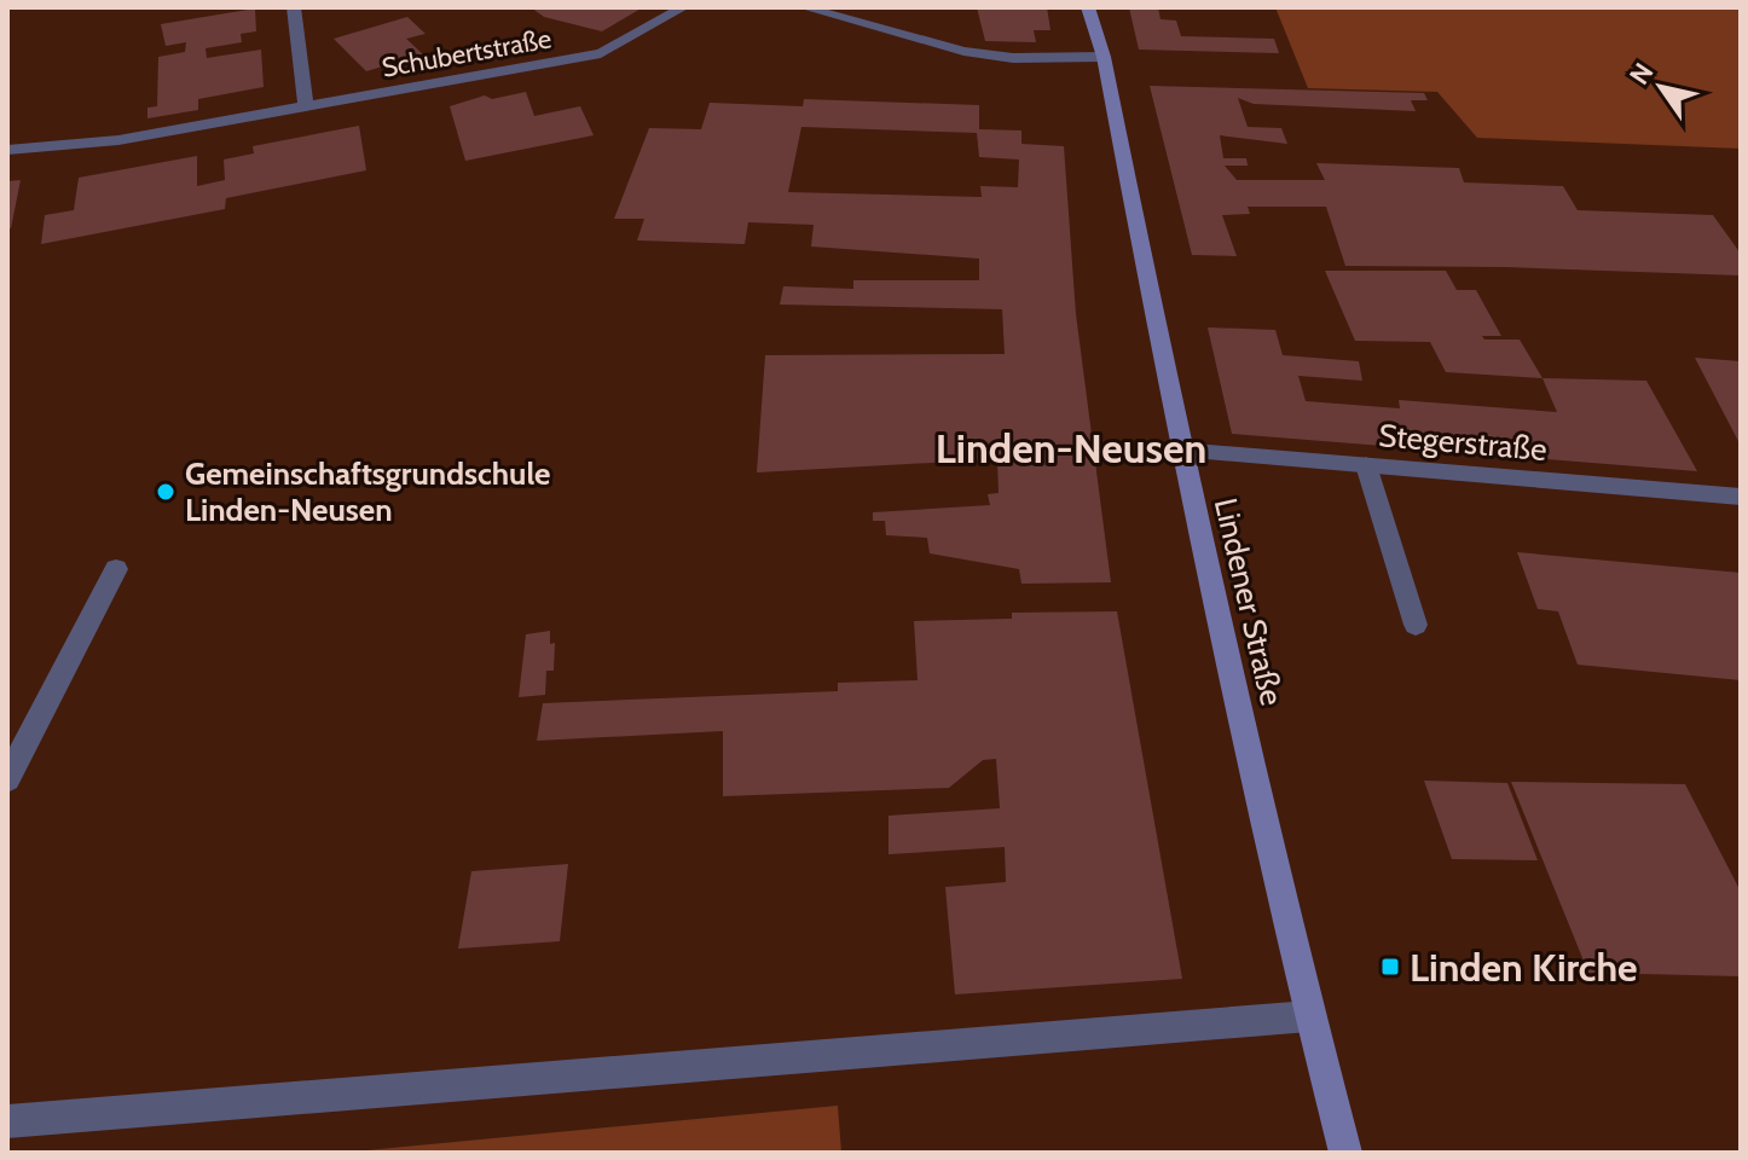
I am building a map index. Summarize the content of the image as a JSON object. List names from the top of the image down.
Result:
{
  "streets": {
    "main road": ["Lindener Straße"],
    "street": ["Schubertstraße", "Stegerstraße"]
  },
  "crossings": [
    ["Stegerstraße", "Lindener Straße"]
  ],
  "districts": ["Linden-Neusen"],
  "places": {
    "other": ["Gemeinschaftsgrundschule Linden-Neusen"],
    "transit": ["Linden Kirche"]
  },
  "north": "top left"
}
